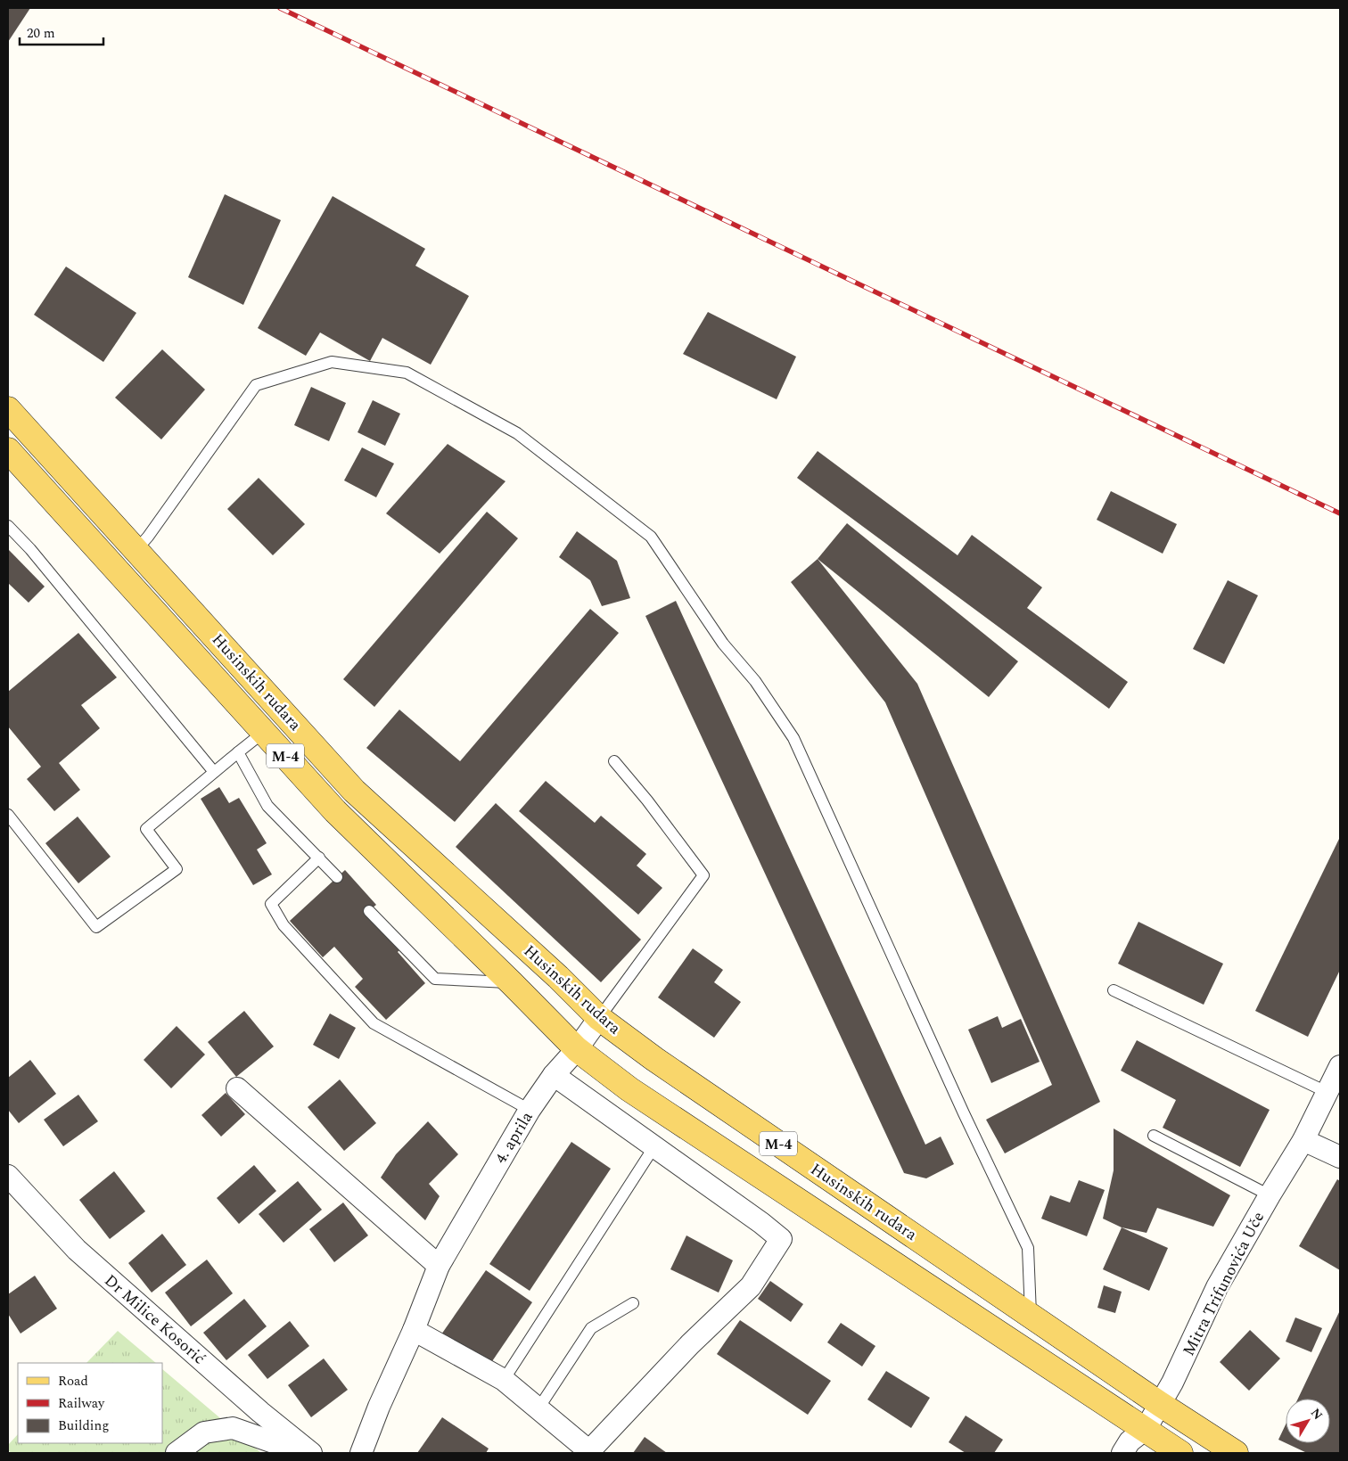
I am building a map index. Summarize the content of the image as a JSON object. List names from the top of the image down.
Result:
{
  "streets": {
    "main road": ["Husinskih rudara", "M-4"],
    "street": ["4. aprila", "Mitra Trifunovića Uče", "Dr Milice Kosorić"]
  },
  "crossings": [
    ["Husinskih rudara", "4. aprila"],
    ["Husinskih rudara", "Mitra Trifunovića Uče"]
  ],
  "legend": ["Road", "Railway", "Building"],
  "scale_bar": "20 m",
  "north": "top right"
}
